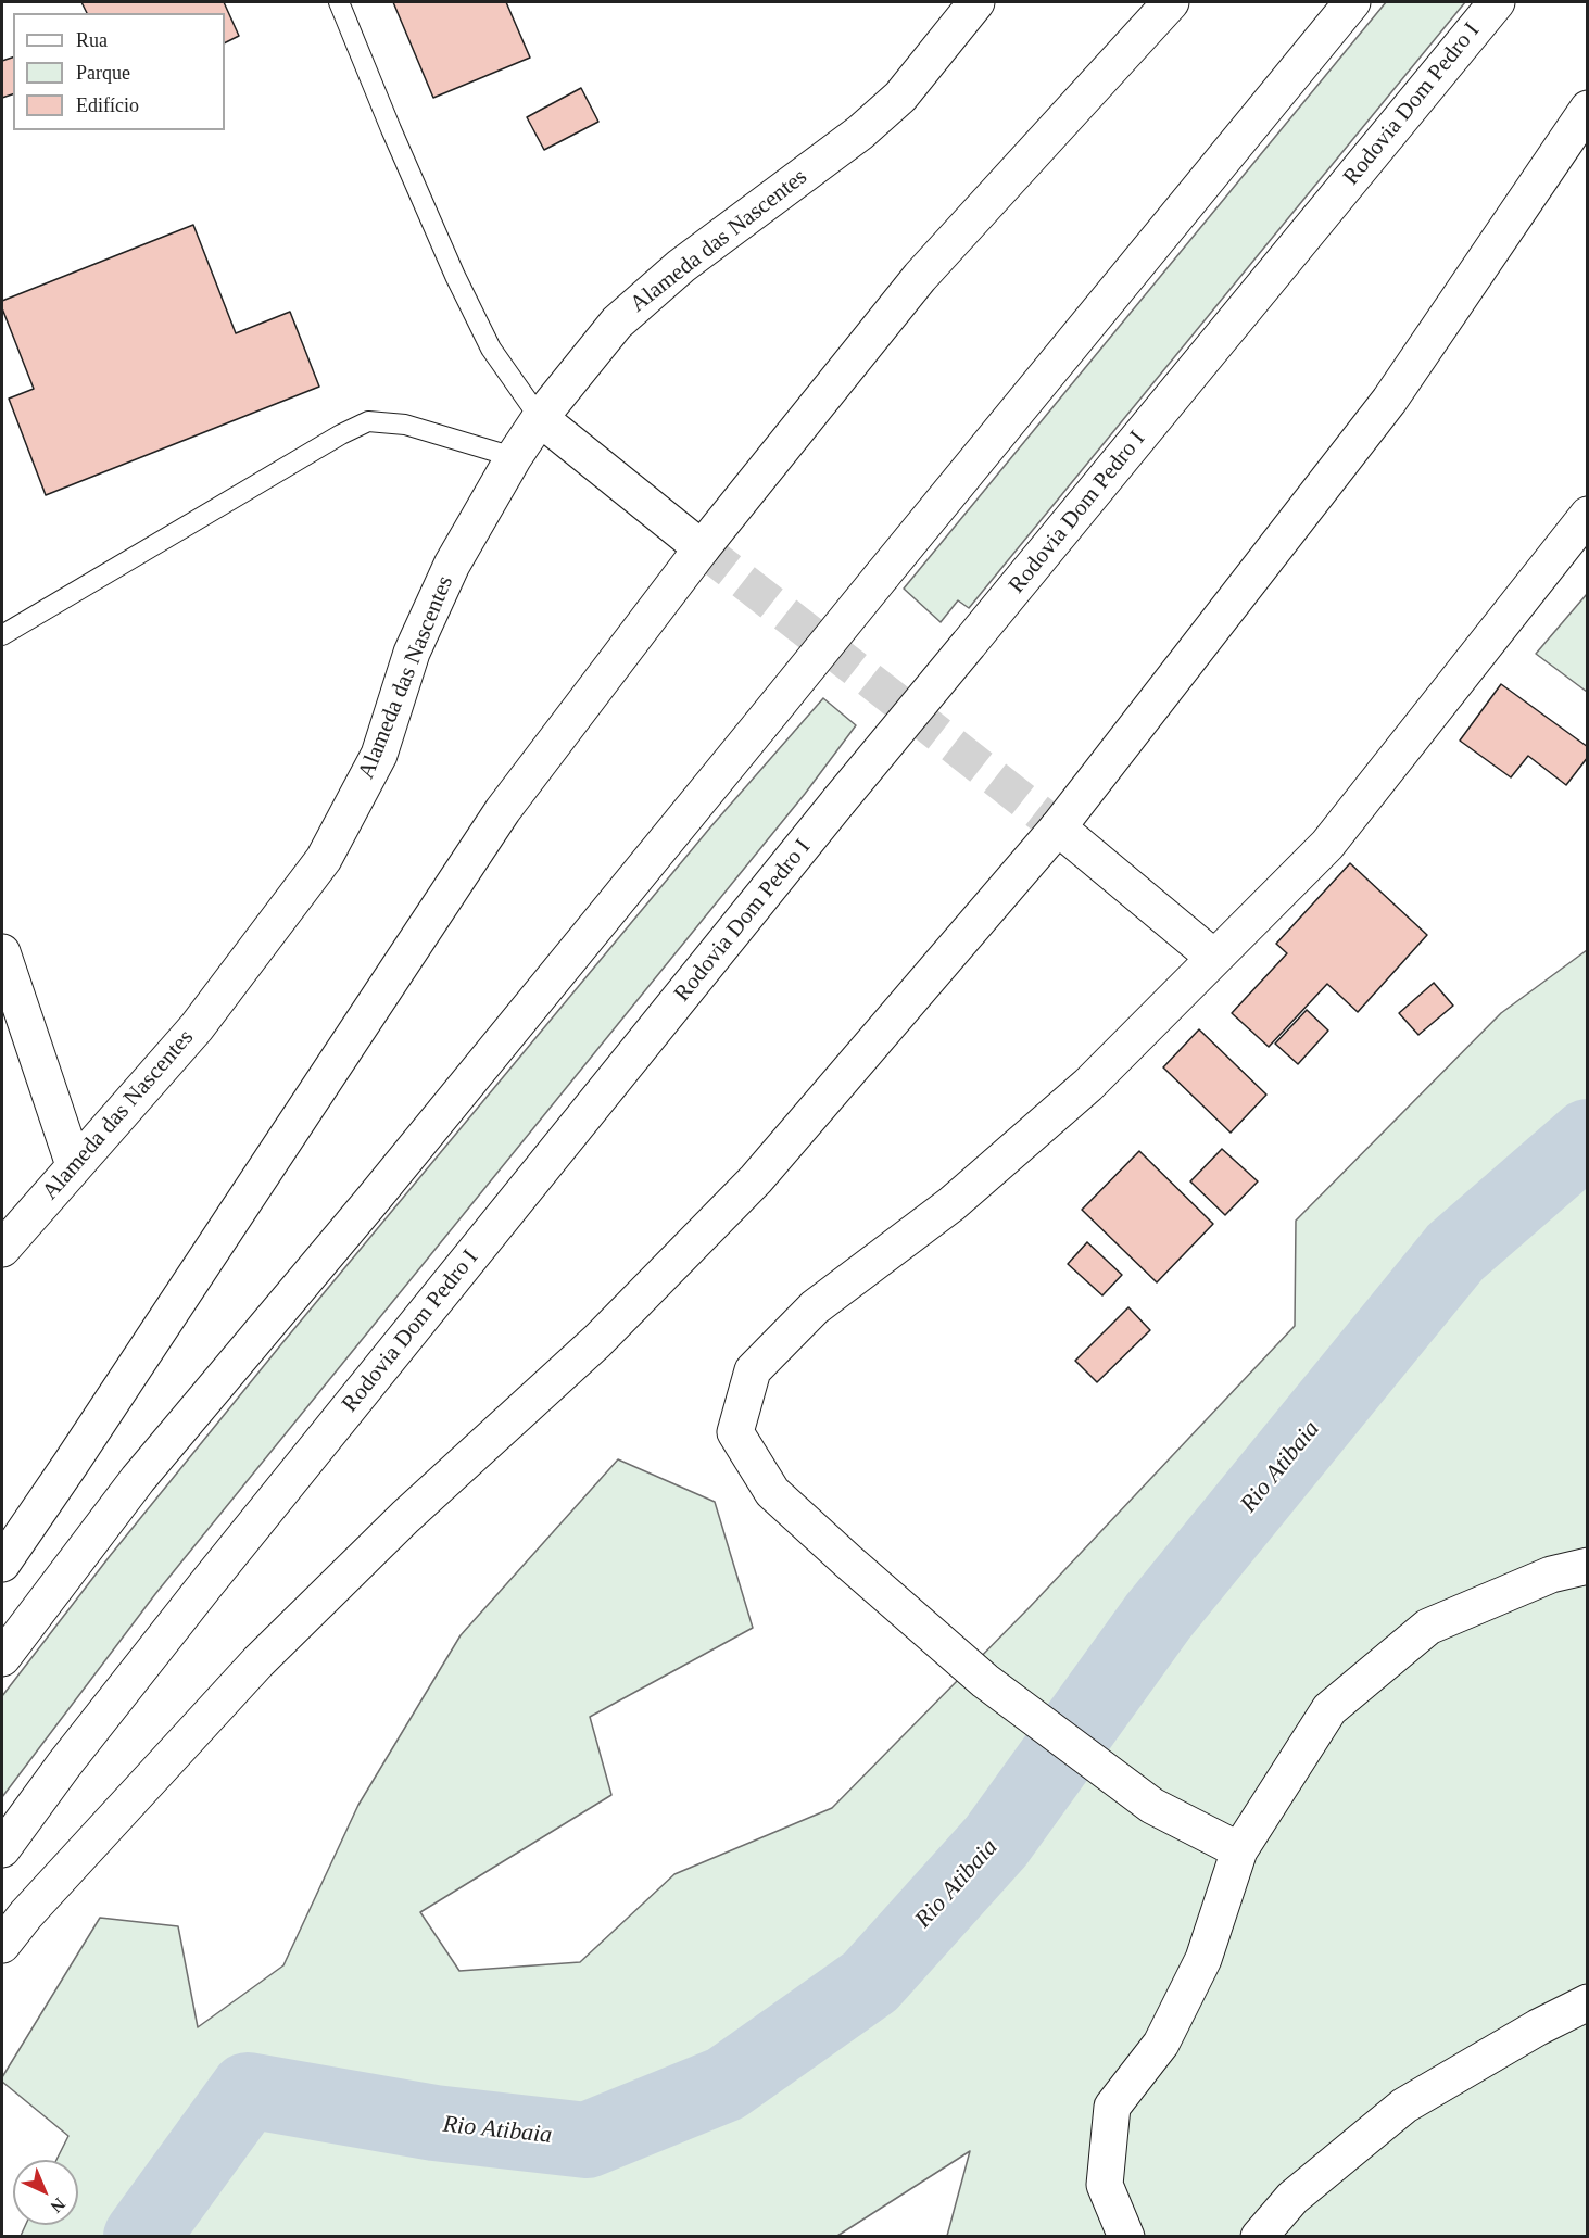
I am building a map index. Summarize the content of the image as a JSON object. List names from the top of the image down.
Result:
{
  "streets": {
    "main road": ["Rodovia Dom Pedro I", "Alameda das Nascentes"]
  },
  "water": ["Rio Atibaia"],
  "legend": ["Rua", "Parque", "Edifício"],
  "north": "bottom right"
}
